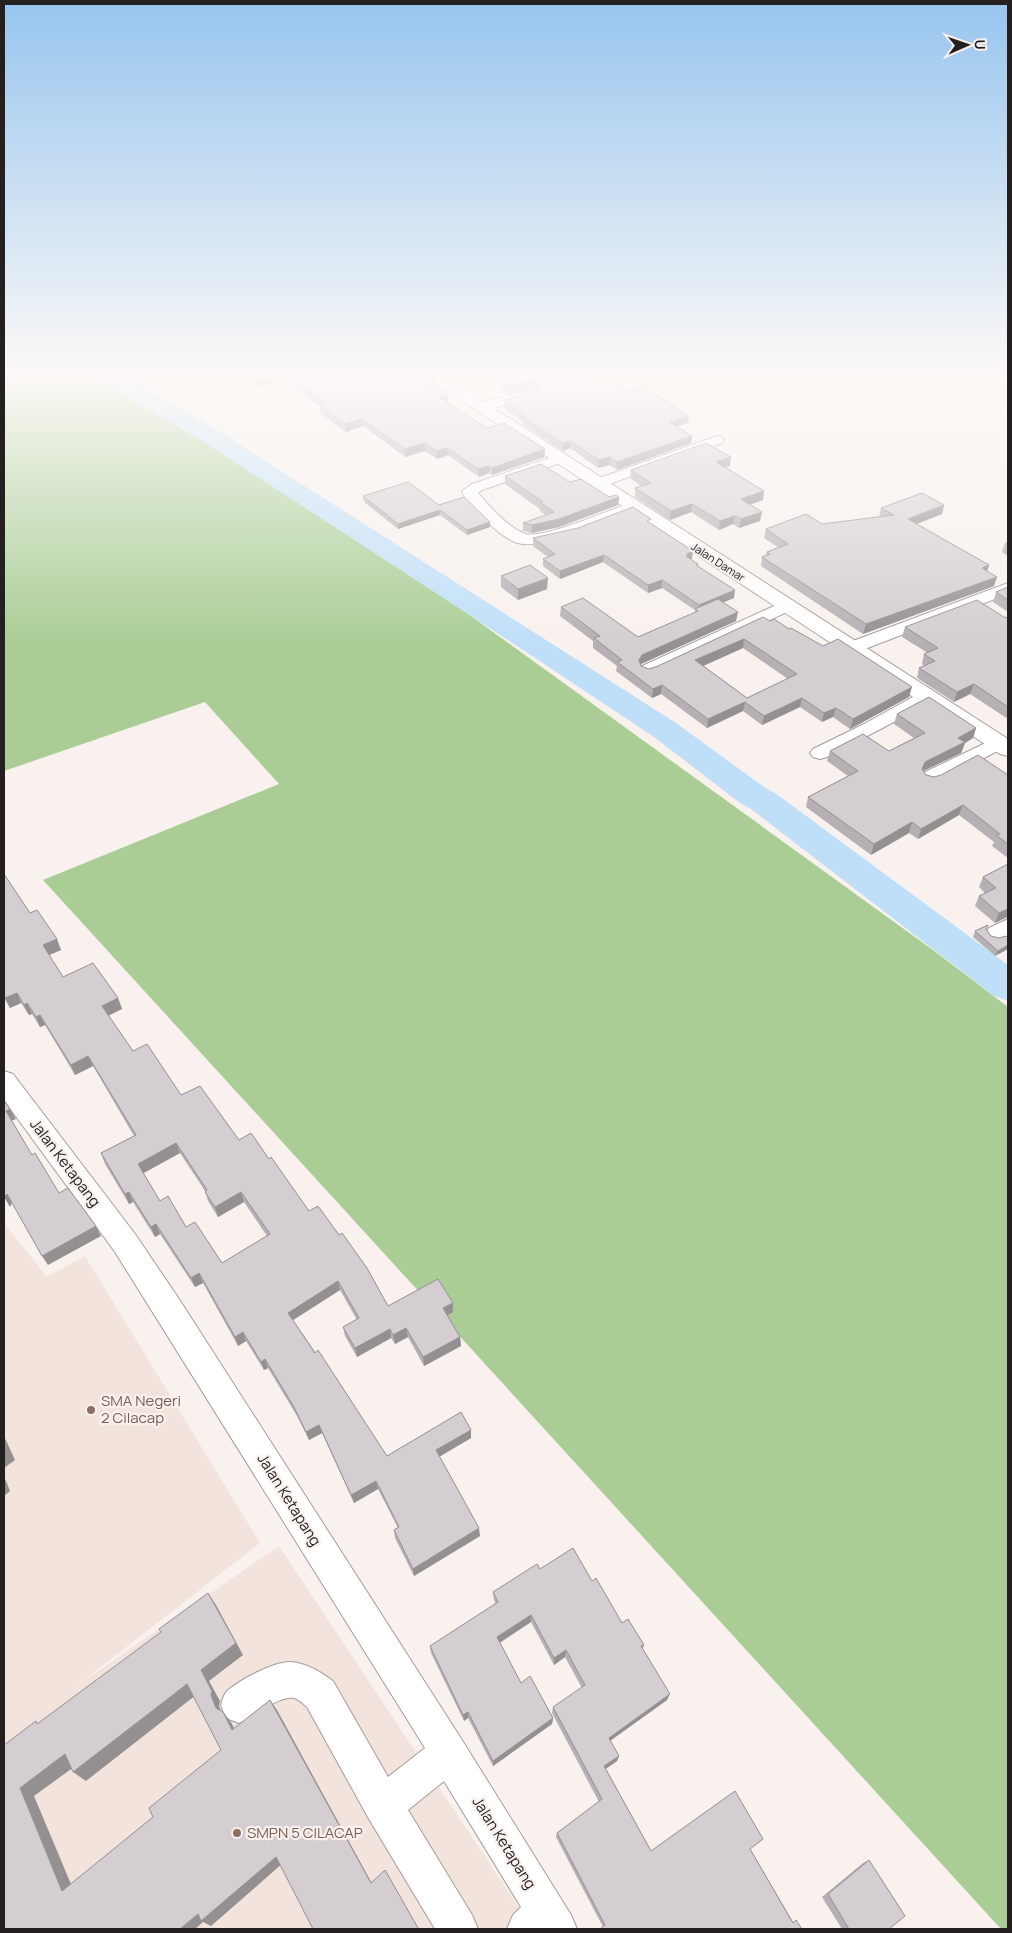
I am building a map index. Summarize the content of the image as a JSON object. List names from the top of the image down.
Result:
{
  "streets": {
    "street": ["Jalan Damar", "Jalan Ketapang"]
  },
  "places": ["SMA Negeri 2 Cilacap", "SMPN 5 CILACAP"],
  "north": "right"
}
